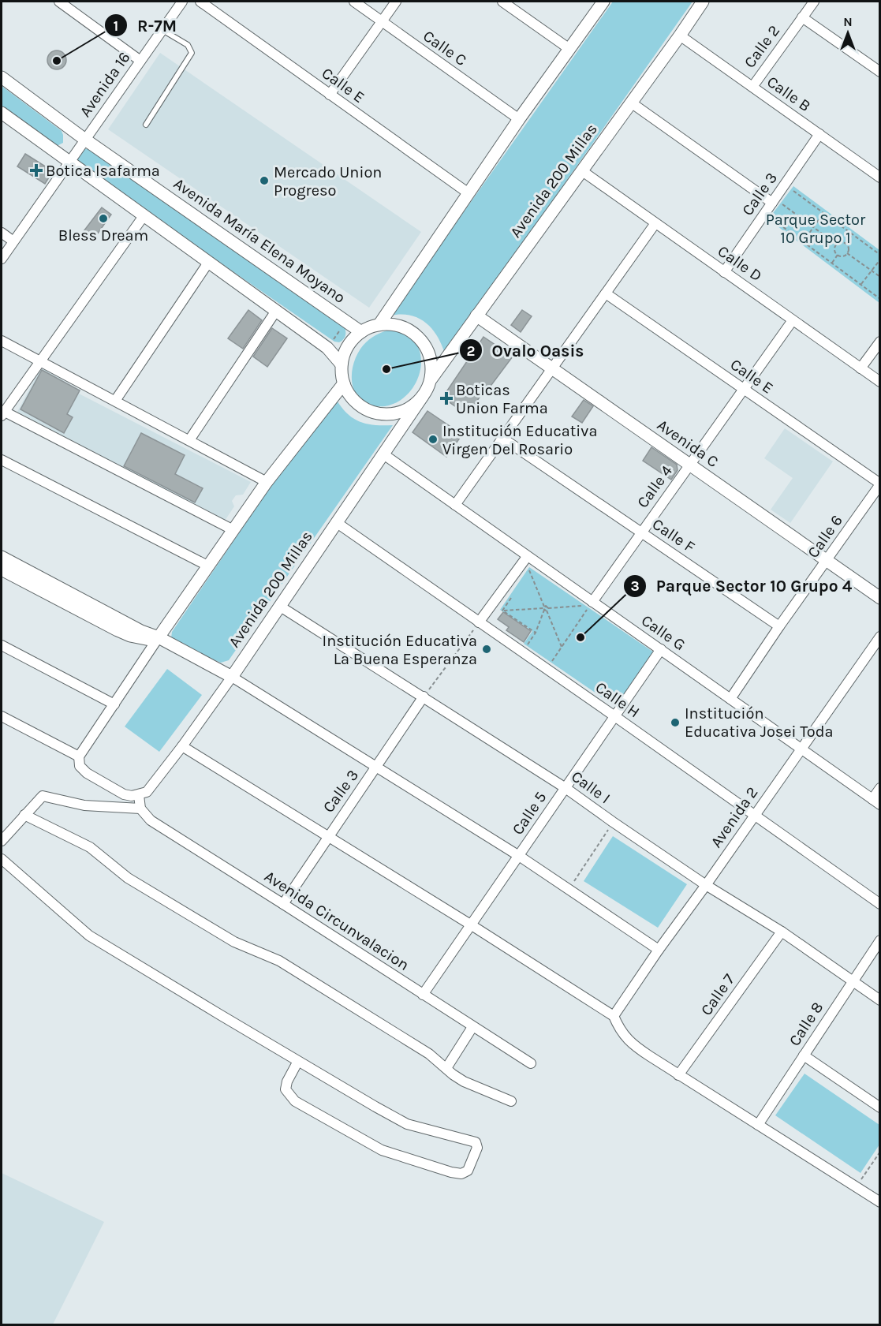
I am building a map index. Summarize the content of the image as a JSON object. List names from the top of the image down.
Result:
{
  "streets": {
    "street": [
      "Calle 2",
      "Calle C",
      "Avenida 16",
      "Calle E",
      "Calle B",
      "Avenida 200 Millas",
      "Calle 3",
      "Avenida María Elena Moyano",
      "Calle D",
      "Avenida C",
      "Calle 4",
      "Calle F",
      "Calle 6",
      "Calle G",
      "Calle H",
      "Calle I",
      "Calle 5",
      "Avenida 2",
      "Avenida Circunvalacion",
      "Calle 7",
      "Calle 8"
    ]
  },
  "crossings": [
    ["Calle 2", "Calle B"],
    ["Avenida 16", "Avenida María Elena Moyano"],
    ["Calle E", "Calle 4"],
    ["Calle E", "Calle 6"],
    ["Calle B", "Avenida 200 Millas"],
    ["Calle B", "Calle 3"],
    ["Avenida 200 Millas", "Avenida María Elena Moyano"],
    ["Avenida 200 Millas", "Calle D"],
    ["Avenida 200 Millas", "Avenida C"],
    ["Avenida 200 Millas", "Calle G"],
    ["Avenida 200 Millas", "Calle H"],
    ["Avenida 200 Millas", "Calle I"],
    ["Calle 3", "Calle D"],
    ["Calle 3", "Calle I"],
    ["Calle 3", "Avenida Circunvalacion"],
    ["Calle D", "Calle 4"],
    ["Avenida C", "Calle 4"],
    ["Avenida C", "Calle 6"],
    ["Calle 4", "Calle F"],
    ["Calle 4", "Calle G"],
    ["Calle F", "Calle 6"],
    ["Calle 6", "Calle G"],
    ["Calle G", "Calle 5"],
    ["Calle G", "Avenida 2"],
    ["Calle H", "Calle 5"],
    ["Calle H", "Avenida 2"],
    ["Calle I", "Calle 5"],
    ["Calle I", "Avenida 2"],
    ["Calle I", "Calle 7"],
    ["Calle I", "Calle 8"],
    ["Calle 5", "Avenida Circunvalacion"]
  ],
  "parks": ["Parque Sector 10 Grupo 1"],
  "places": {
    "other": [
      "R-7M",
      "Mercado Union Progreso",
      "Bless Dream",
      "Ovalo Oasis",
      "Institución Educativa Virgen Del Rosario",
      "Parque Sector 10 Grupo 4",
      "Institución Educativa La Buena Esperanza",
      "Institución Educativa Josei Toda"
    ],
    "health": ["Botica Isafarma", "Boticas Union Farma"]
  },
  "north": "top"
}
